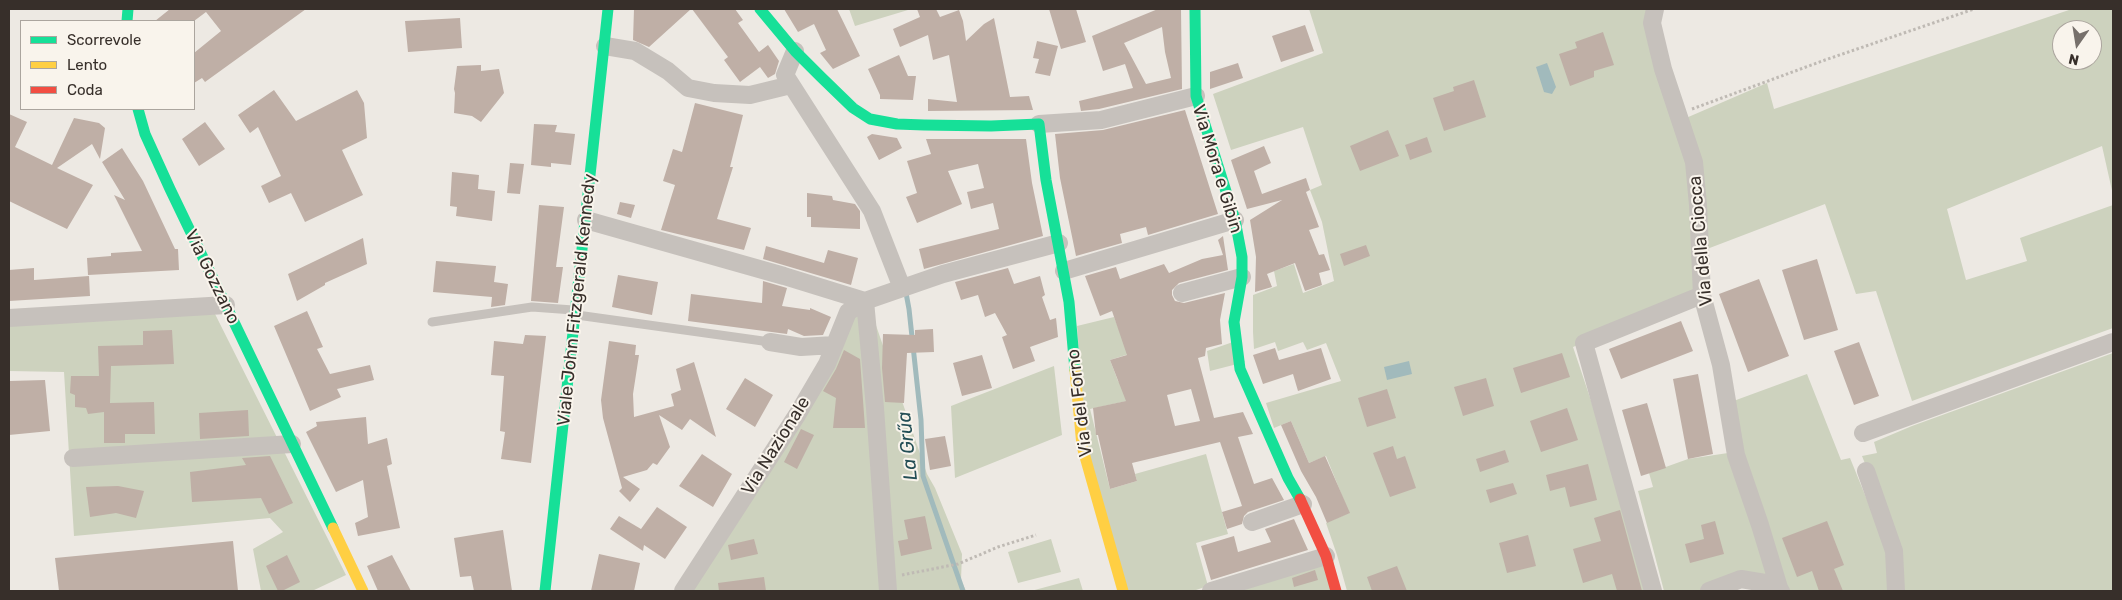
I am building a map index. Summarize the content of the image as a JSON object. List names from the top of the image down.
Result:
{
  "streets": {
    "street": [
      "Via Mora e Gibin",
      "Via della Ciocca",
      "Via Gozzano",
      "Viale John Fitzgerald Kennedy",
      "Via del Forno",
      "Via Nazionale"
    ]
  },
  "crossings": [
    ["Via Mora e Gibin", "Via del Forno"],
    ["Via del Forno", "Via Nazionale"]
  ],
  "water": ["La Grűa"],
  "legend": ["Scorrevole", "Lento", "Coda"],
  "north": "bottom"
}
